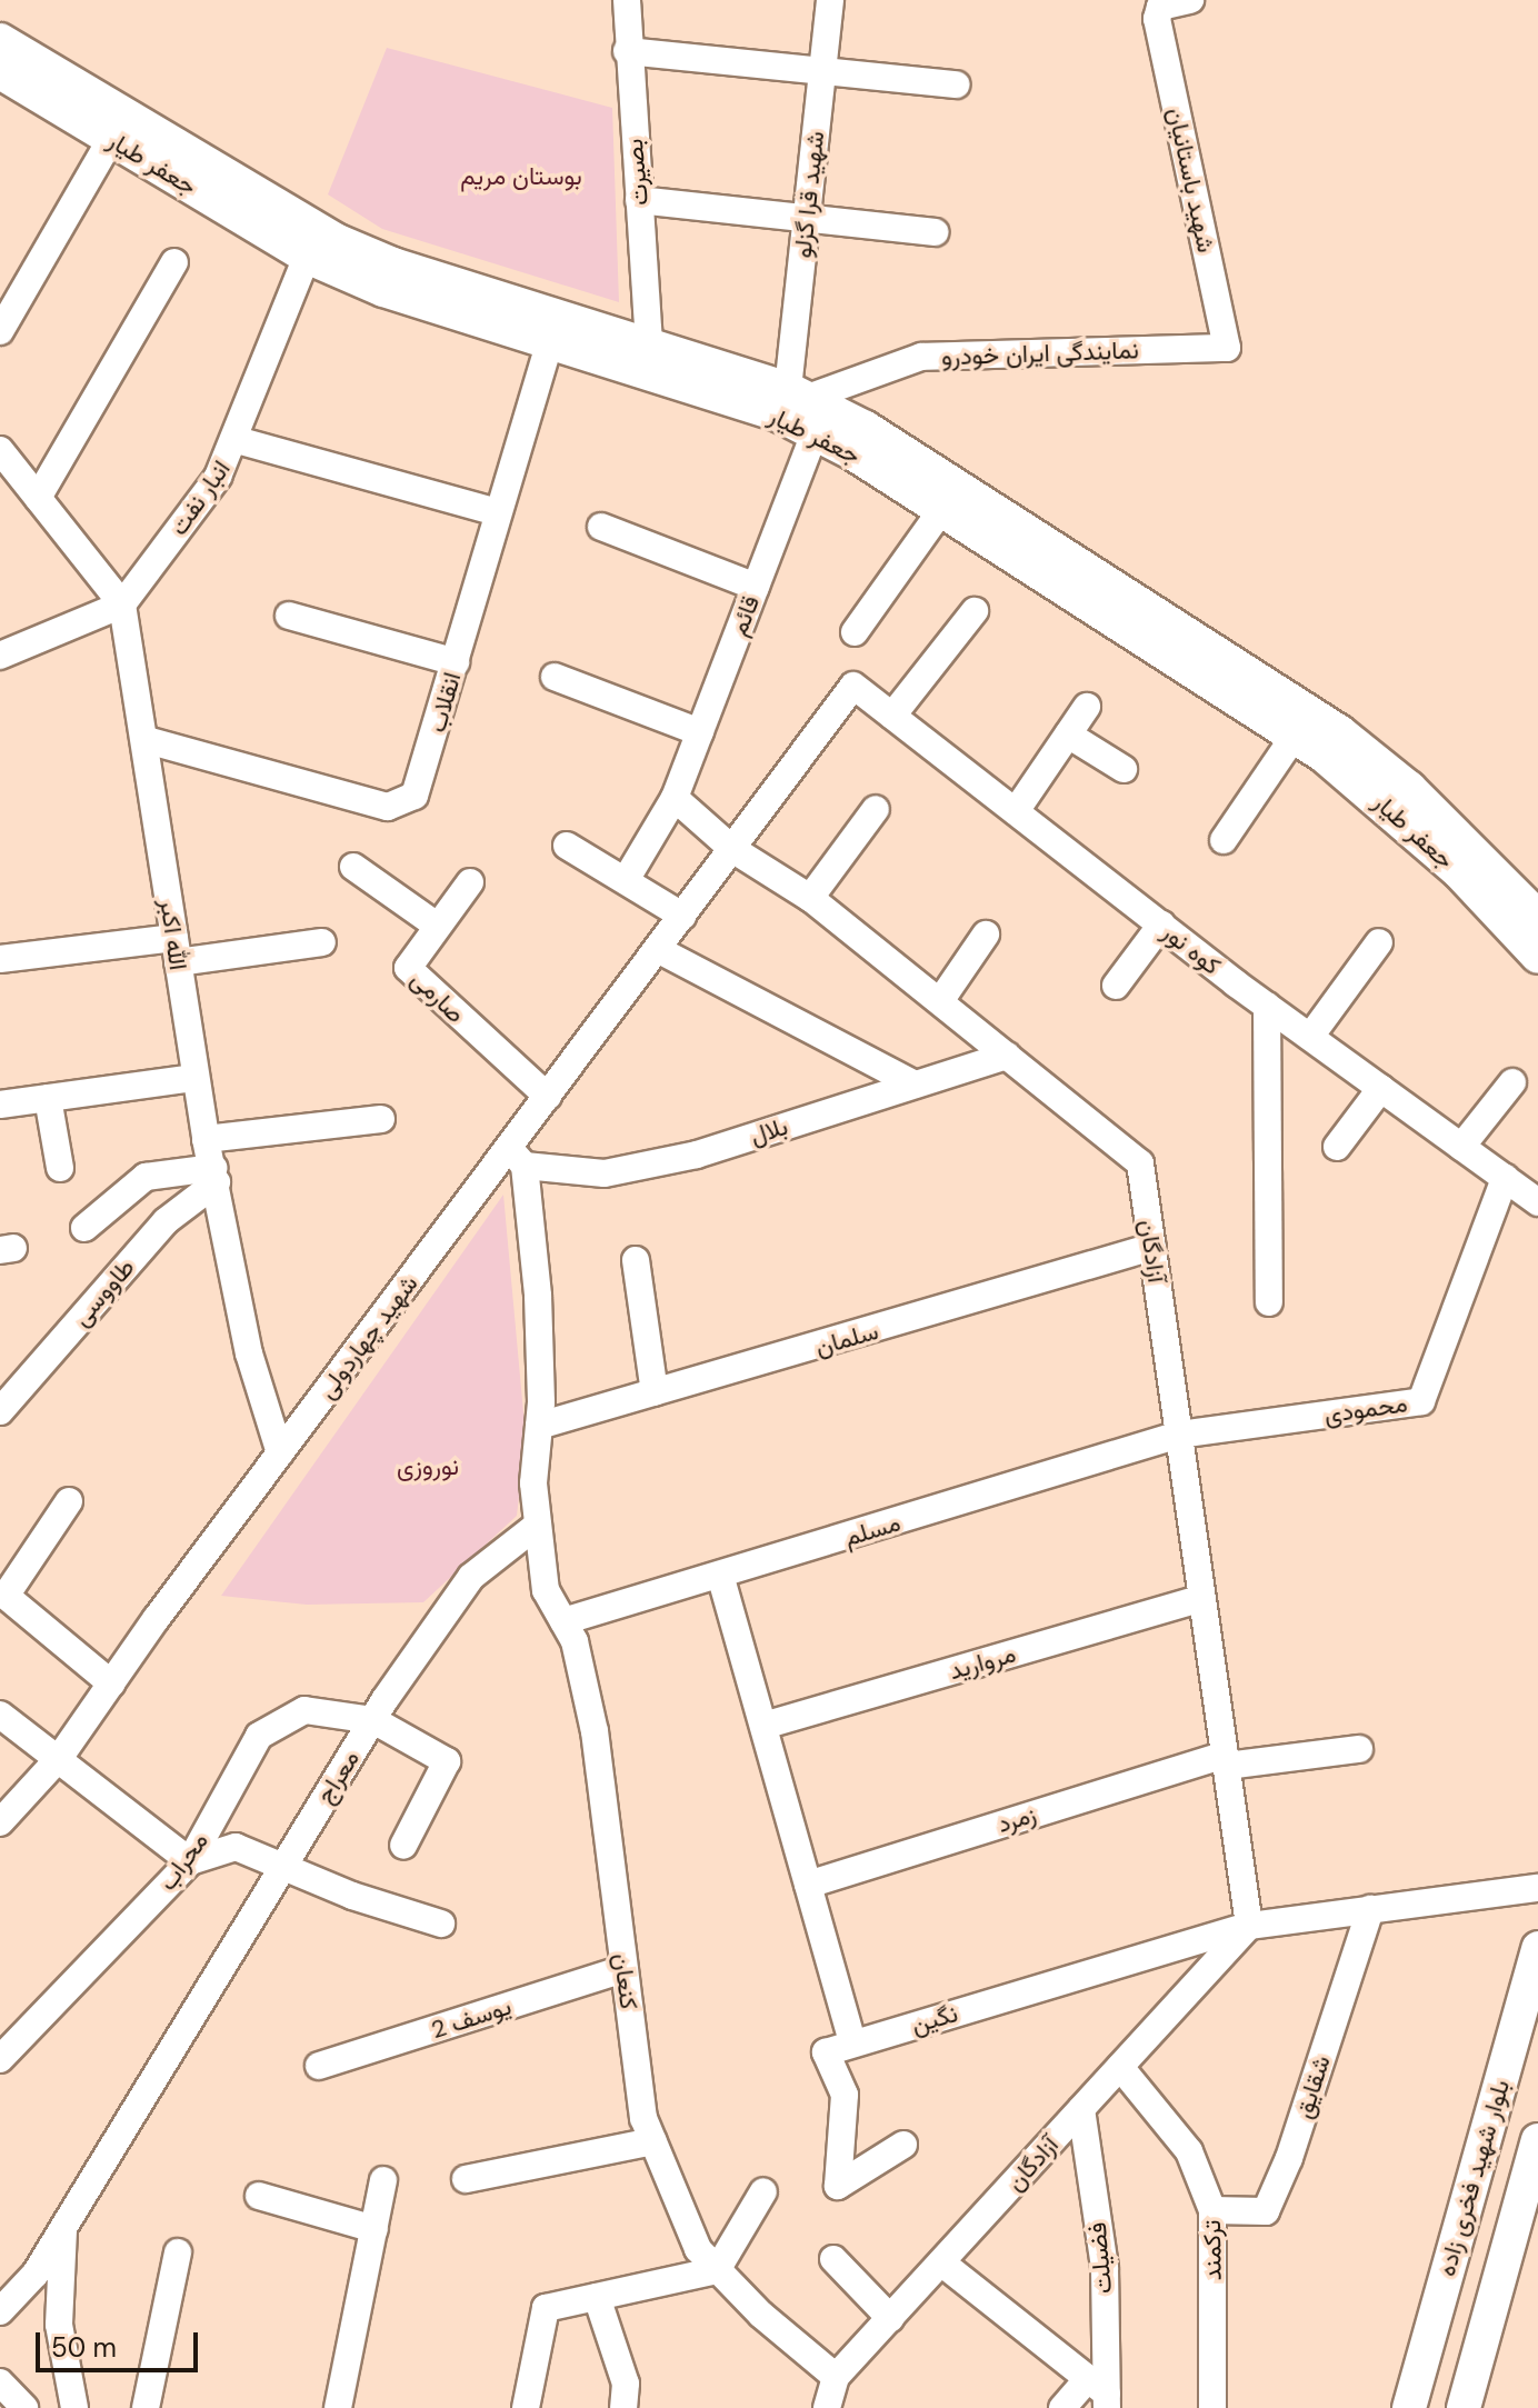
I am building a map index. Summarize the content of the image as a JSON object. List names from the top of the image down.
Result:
{
  "streets": {
    "main road": ["جعفر طیار", "بلوار شهید فخری زاده"],
    "street": [
      "بصیرت",
      "شهید باستانیان",
      "شهید قرا گزلو",
      "نمایندگی ایران خودرو",
      "انبار نفت",
      "قائم",
      "انقلاب",
      "الله اکبر",
      "کوه نور",
      "صارمی",
      "بلال",
      "آزادگان",
      "طاووسی",
      "شهید چهاردولی",
      "سلمان",
      "محمودی",
      "مسلم",
      "مروارید",
      "معراج",
      "زمرد",
      "محراب",
      "کنعان",
      "یوسف 2",
      "نگین",
      "شقایق",
      "ترکمند",
      "فضیلت"
    ]
  },
  "crossings": [
    ["جعفر طیار", "بصیرت"],
    ["جعفر طیار", "شهید قرا گزلو"],
    ["جعفر طیار", "نمایندگی ایران خودرو"],
    ["جعفر طیار", "انبار نفت"],
    ["جعفر طیار", "قائم"],
    ["جعفر طیار", "انقلاب"],
    ["شهید باستانیان", "نمایندگی ایران خودرو"],
    ["شهید قرا گزلو", "نمایندگی ایران خودرو"],
    ["انبار نفت", "الله اکبر"],
    ["قائم", "آزادگان"],
    ["انقلاب", "الله اکبر"],
    ["الله اکبر", "طاووسی"],
    ["الله اکبر", "شهید چهاردولی"],
    ["کوه نور", "شهید چهاردولی"],
    ["کوه نور", "محمودی"],
    ["صارمی", "شهید چهاردولی"],
    ["بلال", "آزادگان"],
    ["بلال", "شهید چهاردولی"],
    ["آزادگان", "شهید چهاردولی"],
    ["آزادگان", "سلمان"],
    ["آزادگان", "محمودی"],
    ["آزادگان", "مسلم"],
    ["آزادگان", "مروارید"],
    ["آزادگان", "زمرد"],
    ["آزادگان", "کنعان"],
    ["آزادگان", "نگین"],
    ["آزادگان", "ترکمند"],
    ["آزادگان", "فضیلت"],
    ["محمودی", "مسلم"],
    ["مسلم", "کنعان"],
    ["معراج", "محراب"],
    ["معراج", "کنعان"],
    ["کنعان", "یوسف 2"],
    ["شقایق", "ترکمند"]
  ],
  "parks": ["بوستان مریم", "نوروزی"],
  "scale_bar": "50 m"
}
